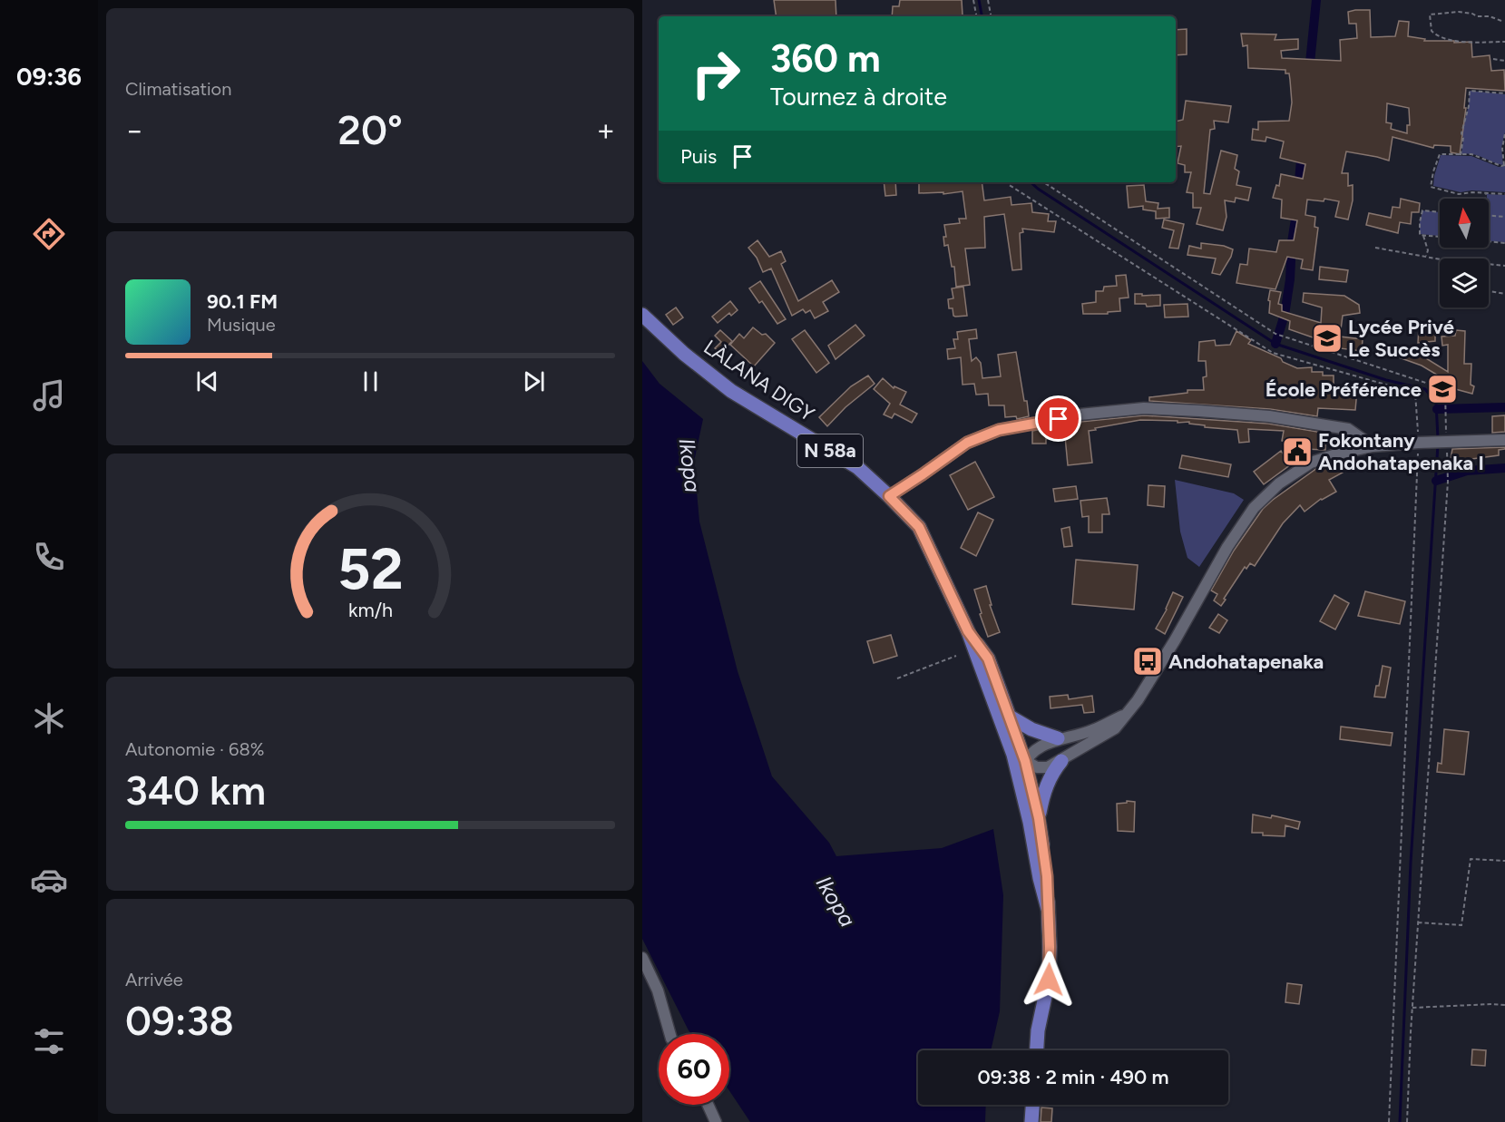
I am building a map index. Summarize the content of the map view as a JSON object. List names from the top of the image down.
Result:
{
  "streets": {
    "main road": ["LÀLANA DIGY", "N 58a"]
  },
  "water": ["Ikopa"],
  "places": {
    "school or university": ["Lycée Privé Le Succès", "École Préférence"],
    "public building": ["Fokontany Andohatapenaka I"],
    "bus stop": ["Andohatapenaka"]
  },
  "north": "top",
  "page": {
    "tabs": "09:36",
    "tile": [
      "Climatisation",
      ["Autonomie · 68%", "340 km"],
      ["Arrivée", "09:38"]
    ],
    "turn": ["360 m", "Tournez à droite"],
    "heat": ["−", "20°", "+"],
    "then": "Puis",
    "song": ["90.1 FM", "Musique"],
    "limit": "60",
    "trip": "09:38 · 2 min · 490 m",
    "gauge": ["52", "km/h"]
  }
}
